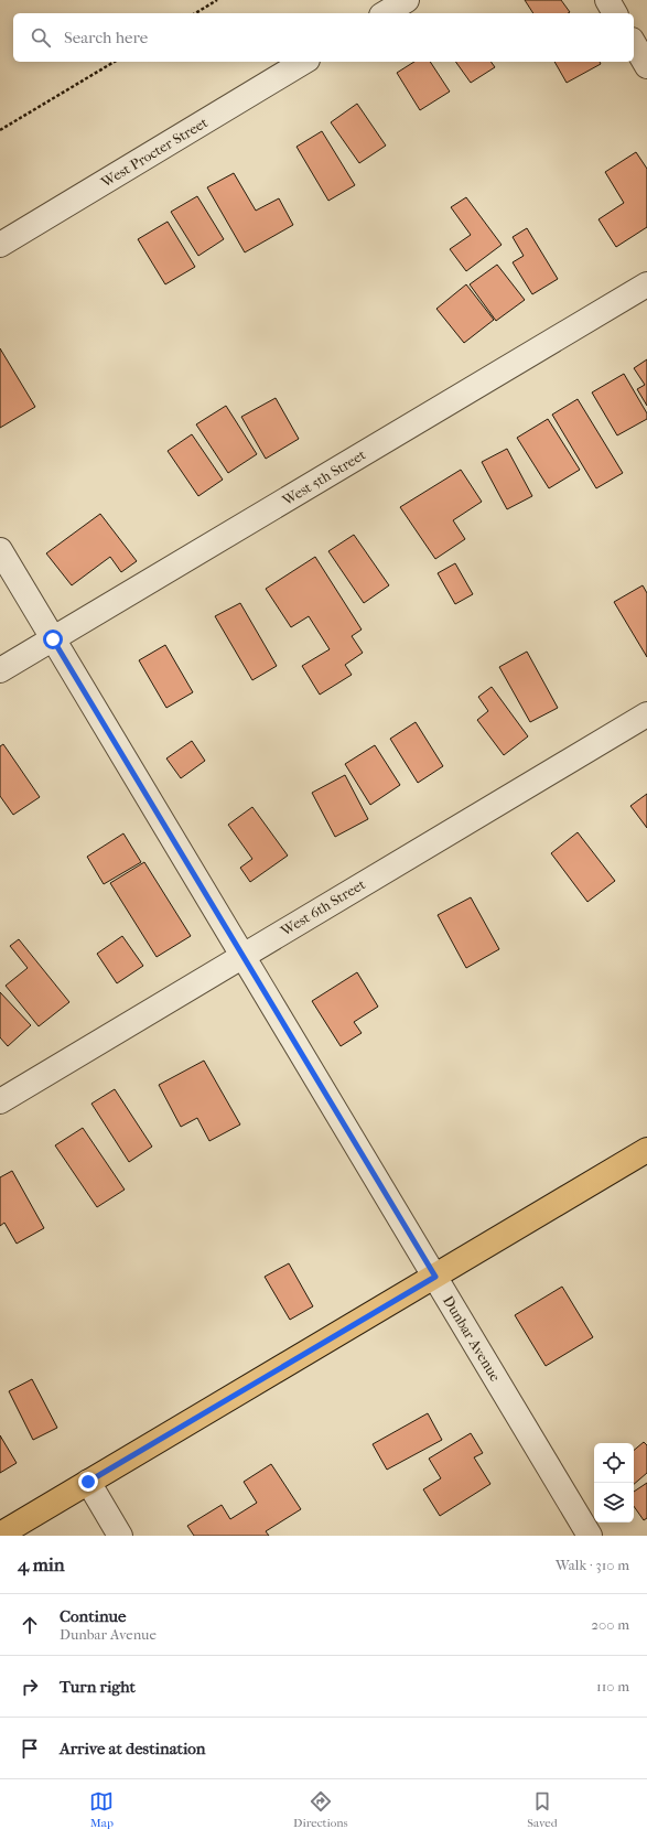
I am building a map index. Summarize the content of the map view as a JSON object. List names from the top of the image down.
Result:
{
  "streets": {
    "street": [
      "West Procter Street",
      "West 5th Street",
      "West 6th Street",
      "Dunbar Avenue"
    ]
  },
  "crossings": [
    ["West 5th Street", "Dunbar Avenue"],
    ["West 6th Street", "Dunbar Avenue"]
  ],
  "page": {
    "search": "Search here",
    "heading": ["4 min", "Walk · 310 m"],
    "list": [
      ["Continue", "Dunbar Avenue", "200 m"],
      ["Turn right", "110 m"],
      "Arrive at destination"
    ],
    "nav": ["Map", "Directions", "Saved"]
  }
}
